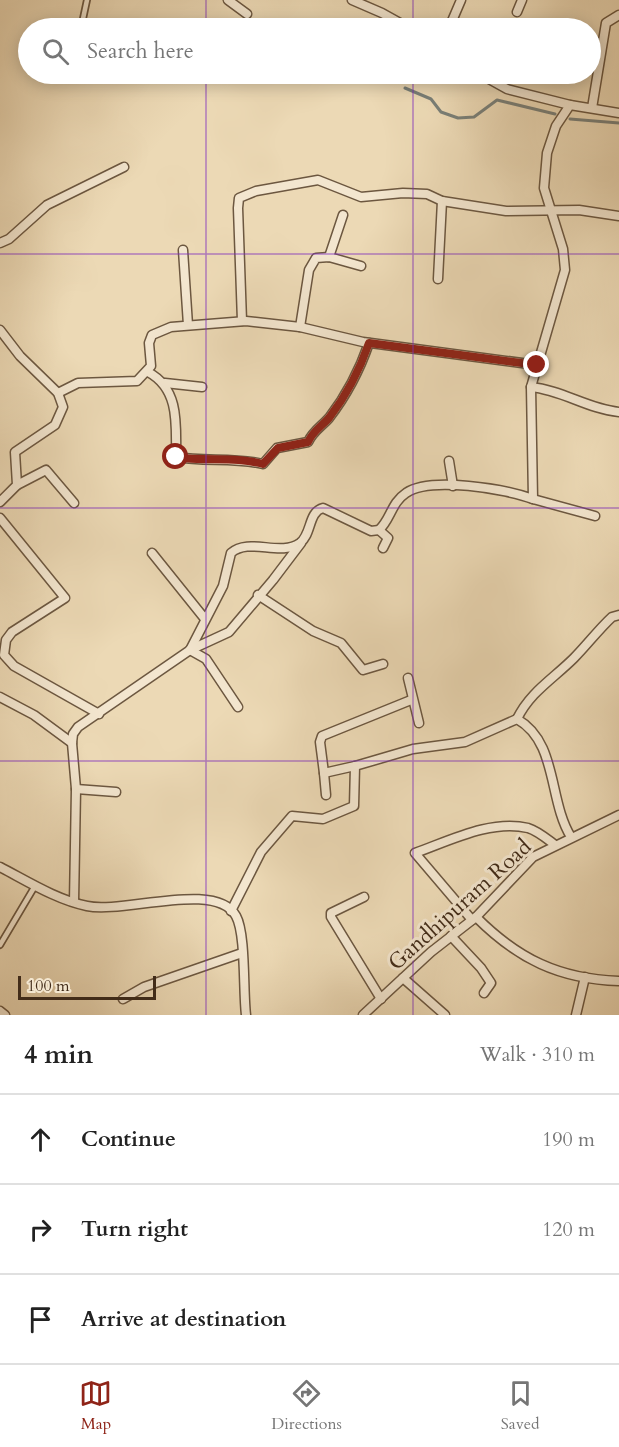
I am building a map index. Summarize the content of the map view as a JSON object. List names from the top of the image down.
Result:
{
  "streets": {
    "street": ["Gandhipuram Road"]
  },
  "scale_bar": "100 m",
  "page": {
    "search": "Search here",
    "scale": "100 m",
    "heading": ["4 min", "Walk · 310 m"],
    "list": [
      ["Continue", "190 m"],
      ["Turn right", "120 m"],
      "Arrive at destination"
    ],
    "nav": ["Map", "Directions", "Saved"]
  }
}
